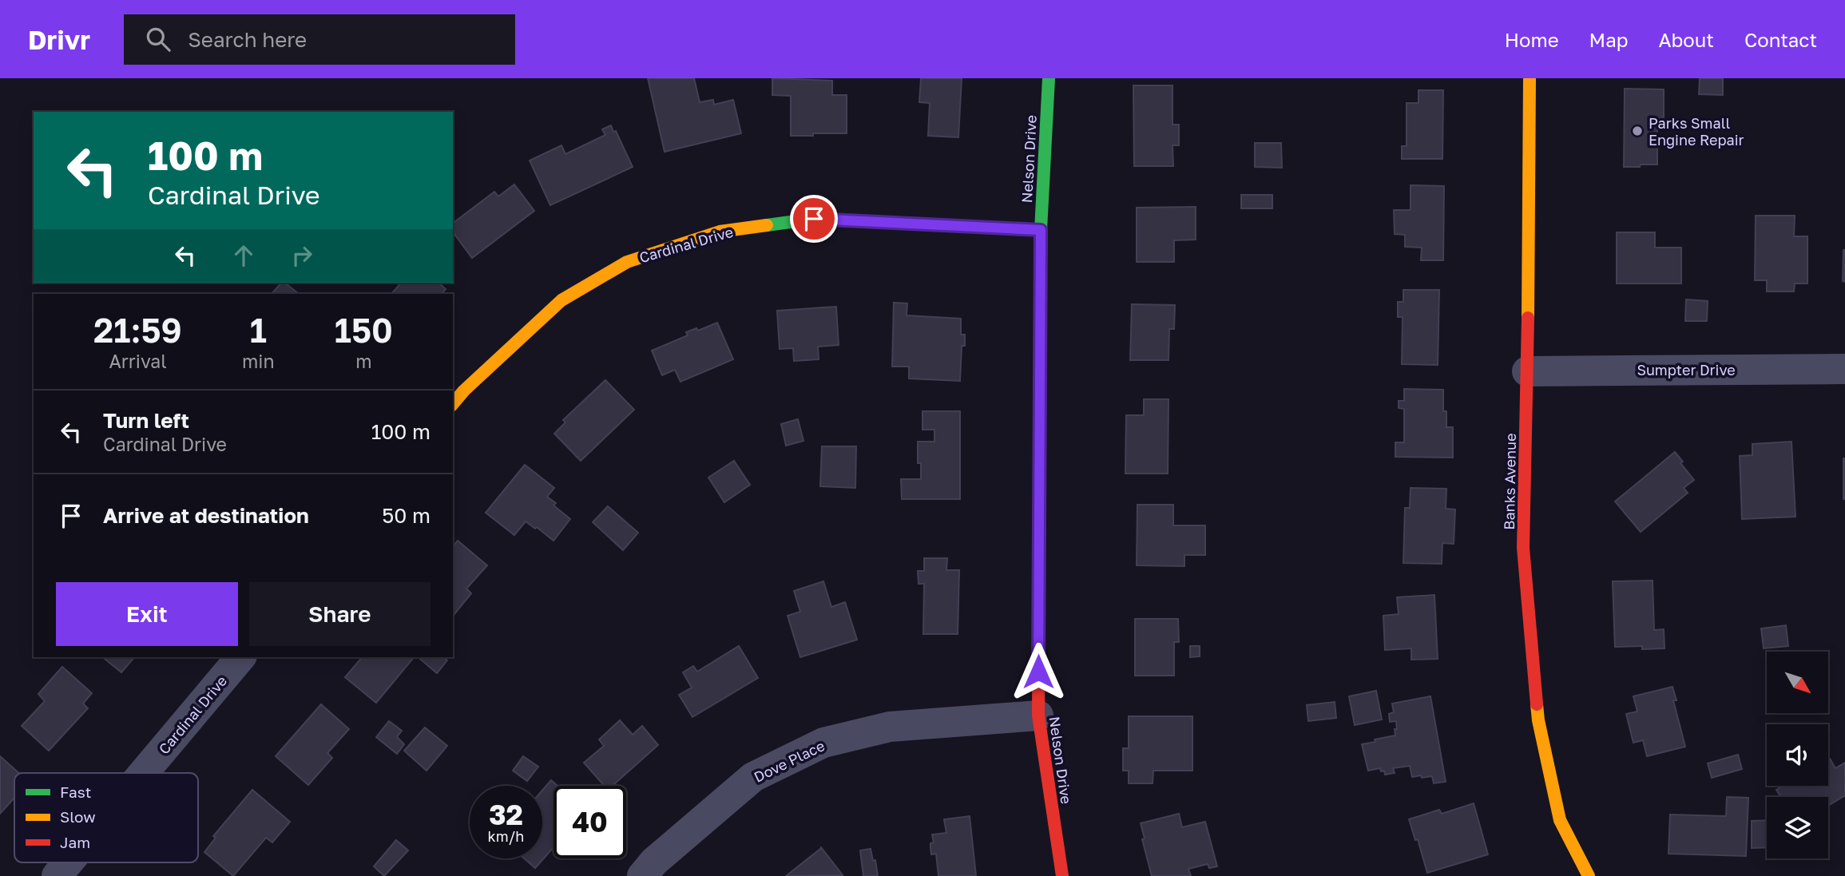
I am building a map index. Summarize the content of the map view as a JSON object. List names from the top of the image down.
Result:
{
  "streets": {
    "street": [
      "Nelson Drive",
      "Cardinal Drive",
      "Sumpter Drive",
      "Banks Avenue",
      "Dove Place"
    ]
  },
  "crossings": [
    ["Nelson Drive", "Cardinal Drive"],
    ["Nelson Drive", "Dove Place"],
    ["Sumpter Drive", "Banks Avenue"]
  ],
  "places": ["Parks Small Engine Repair"],
  "legend": ["Fast", "Slow", "Jam"],
  "north": "bottom right",
  "page": {
    "header": "Drivr",
    "search": "Search here",
    "nav": [
      "Home",
      "Map",
      "About",
      "Contact"
    ],
    "turn": ["100 m", "Cardinal Drive"],
    "eta": [
      "21:59",
      "Arrival",
      "1",
      "min",
      "150",
      "m"
    ],
    "list": [
      {
        "name": "Turn left",
        "note": "Cardinal Drive",
        "value": "100 m"
      },
      {
        "name": "Arrive at destination",
        "value": "50 m"
      }
    ],
    "buttons": ["Exit", "Share"],
    "speed": "32 km/h",
    "limit": "40"
  }
}
